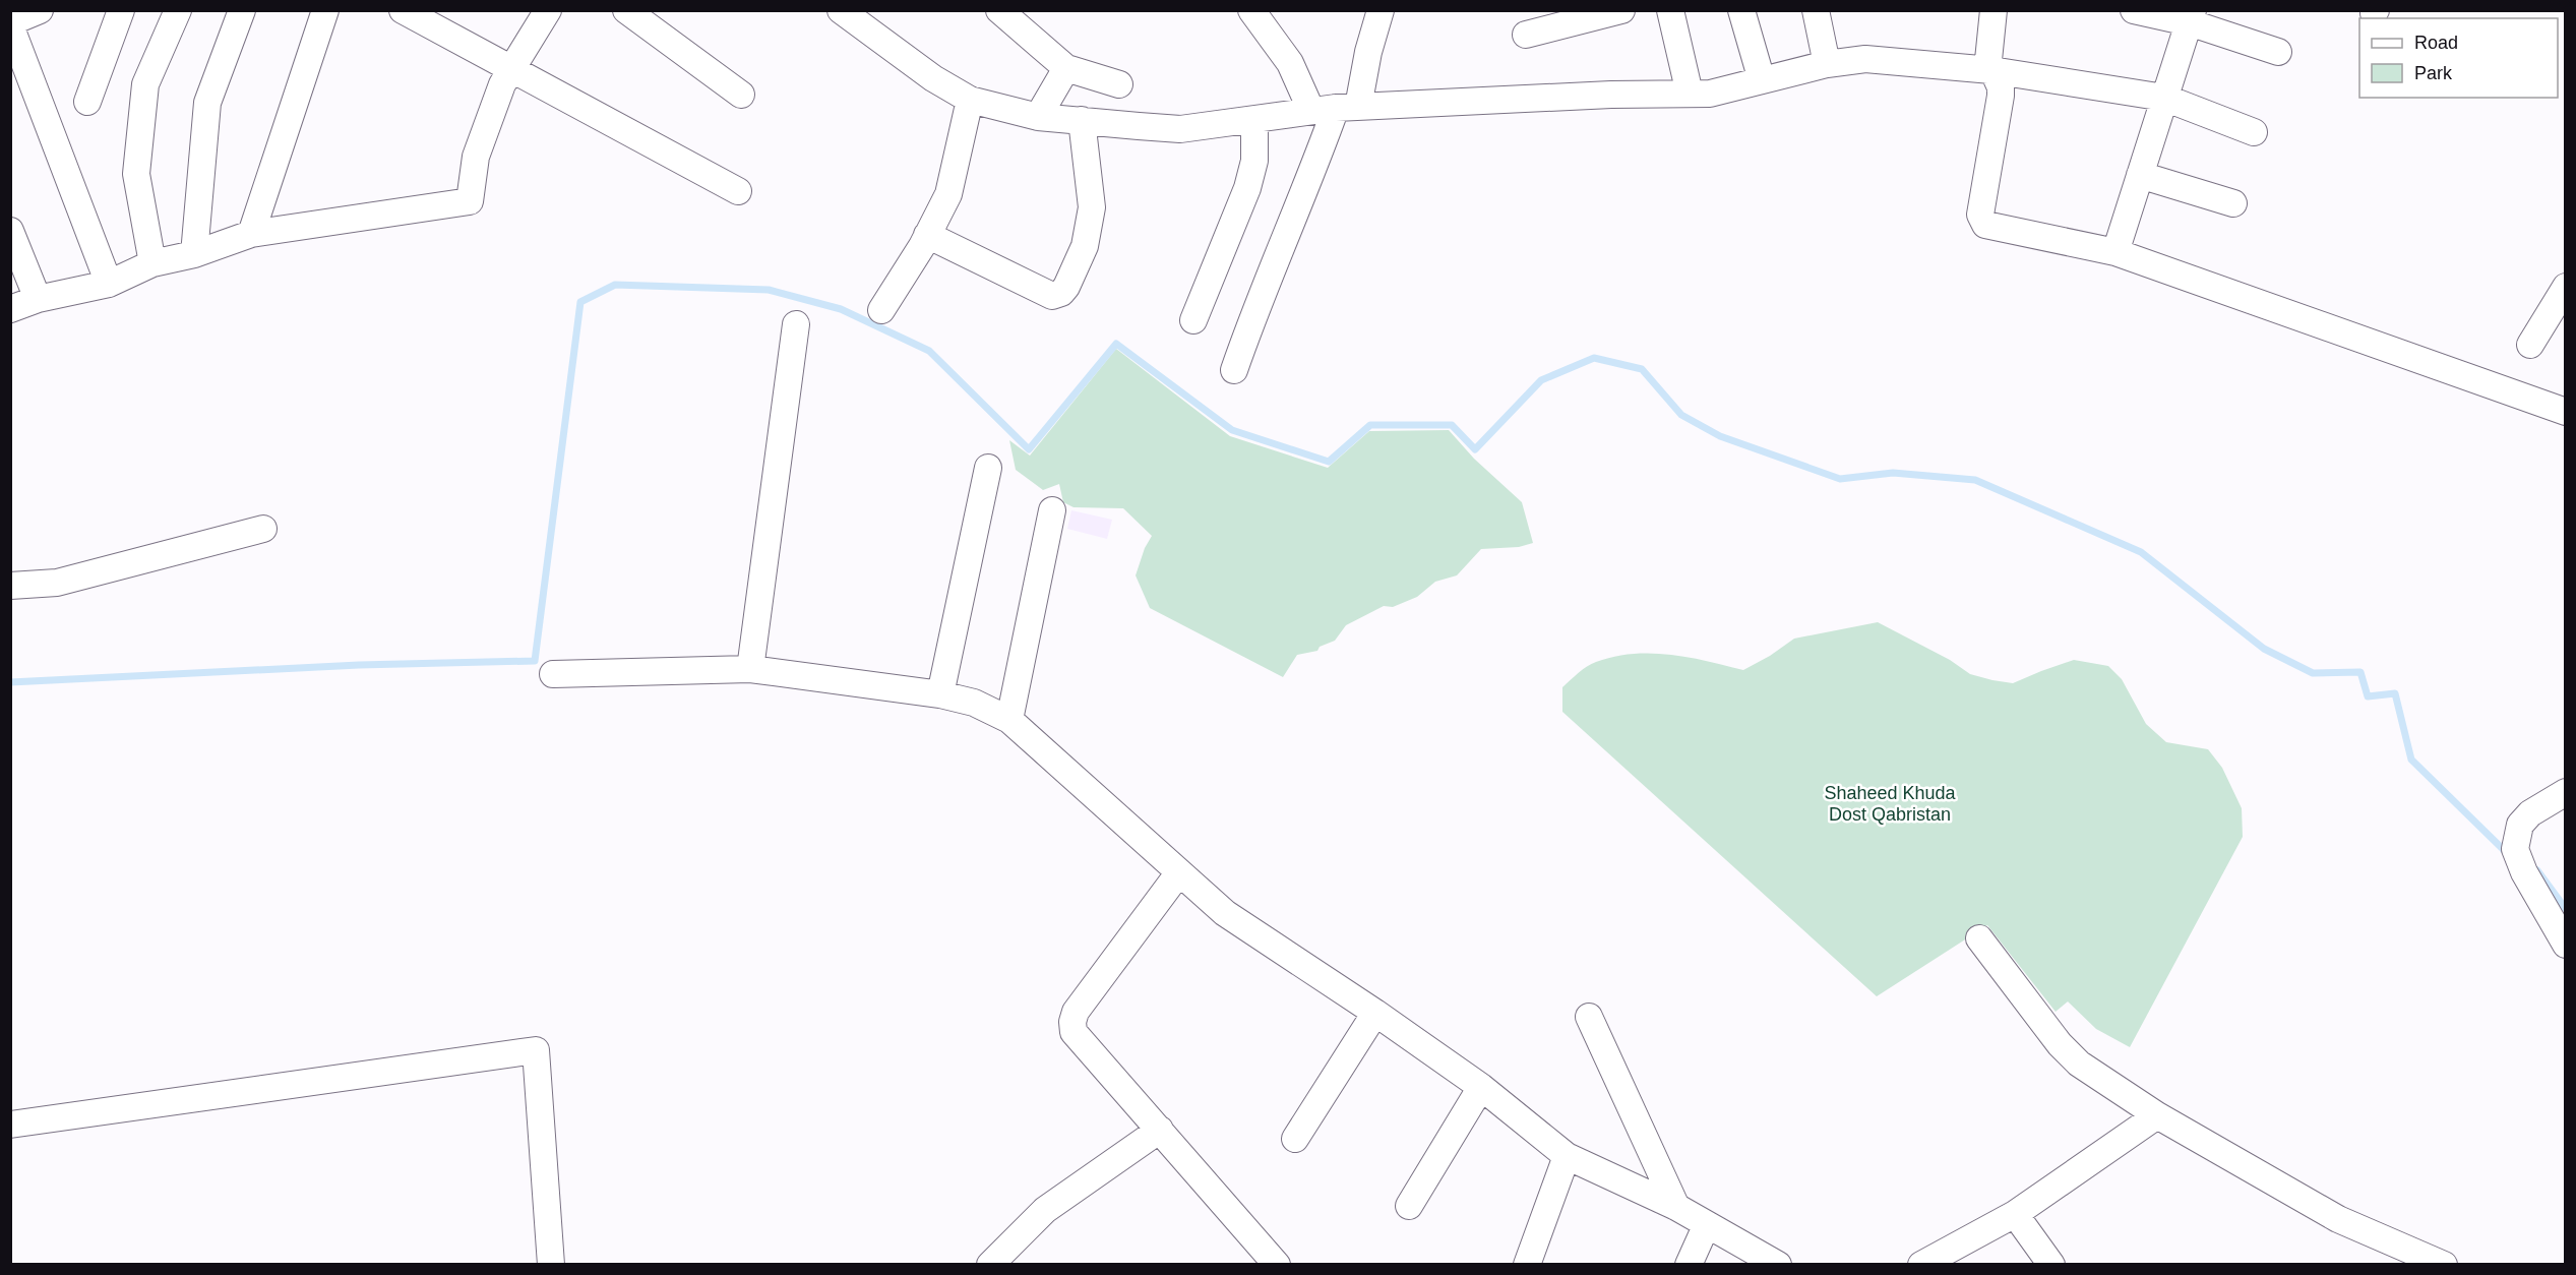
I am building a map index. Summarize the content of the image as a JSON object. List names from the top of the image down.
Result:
{
  "parks": ["Shaheed Khuda Dost Qabristan"],
  "legend": ["Road", "Park"]
}
